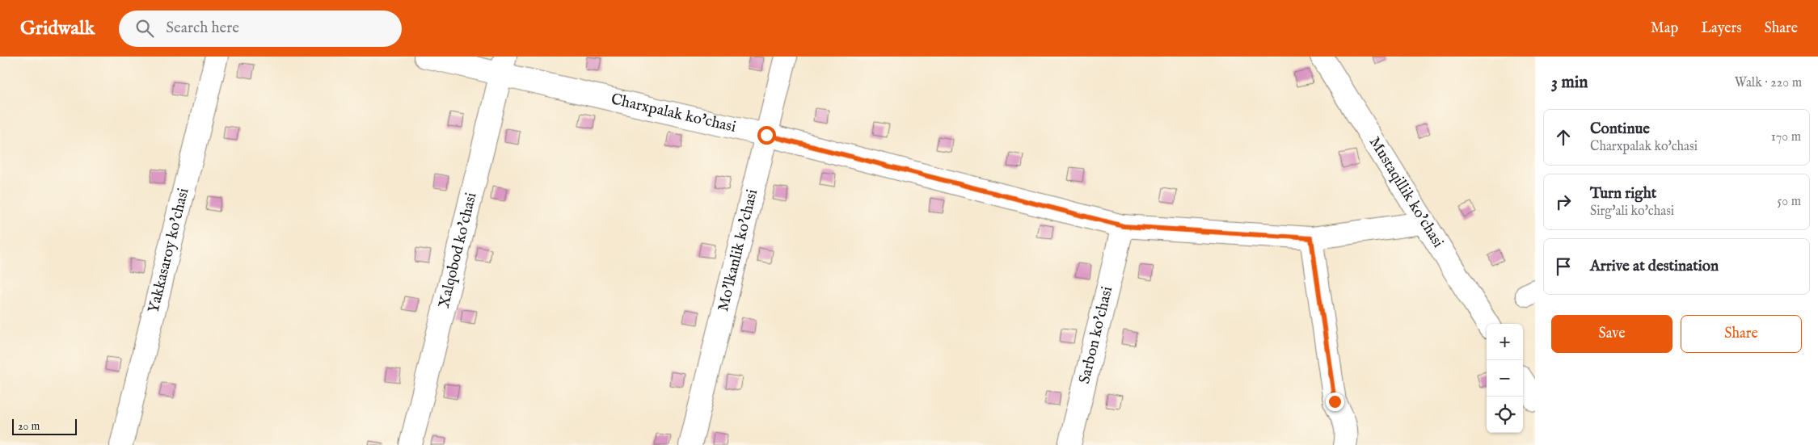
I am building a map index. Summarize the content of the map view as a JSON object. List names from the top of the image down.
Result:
{
  "streets": {
    "street": [
      "Charxpalak ko'chasi",
      "Mustaqillik ko'chasi",
      "Yakkasaroy ko'chasi",
      "Mo'lkanlik ko'chasi",
      "Xalqobod ko'chasi",
      "Sarbon ko'chasi"
    ]
  },
  "crossings": [
    ["Charxpalak ko'chasi", "Mustaqillik ko'chasi"],
    ["Charxpalak ko'chasi", "Mo'lkanlik ko'chasi"],
    ["Charxpalak ko'chasi", "Xalqobod ko'chasi"],
    ["Charxpalak ko'chasi", "Sarbon ko'chasi"]
  ],
  "scale_bar": "20 m",
  "page": {
    "header": "Gridwalk",
    "search": "Search here",
    "nav": ["Map", "Layers", "Share"],
    "heading": ["3 min", "Walk · 220 m"],
    "list": [
      ["Continue", "Charxpalak ko'chasi", "170 m"],
      ["Turn right", "Sirg'ali ko'chasi", "50 m"],
      "Arrive at destination"
    ],
    "buttons": ["Save", "Share"],
    "map_buttons": ["+", "−"],
    "scale": "20 m"
  }
}
